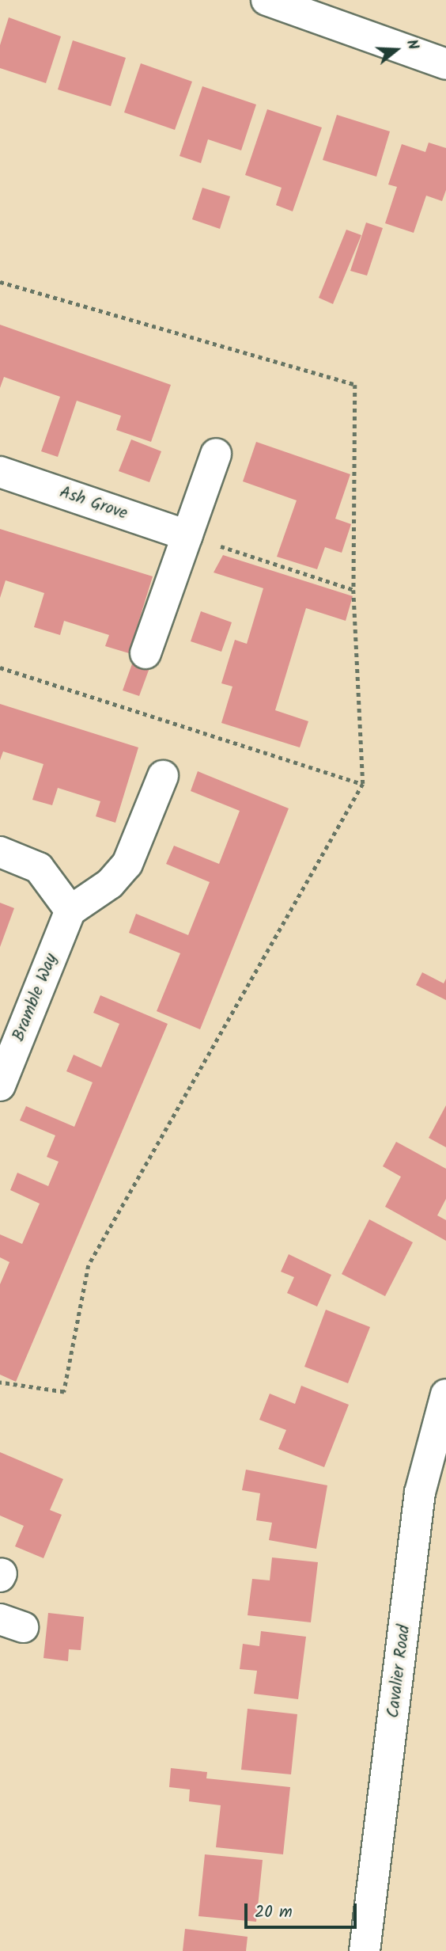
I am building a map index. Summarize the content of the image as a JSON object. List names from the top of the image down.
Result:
{
  "streets": {
    "street": ["Ash Grove", "Bramble Way", "Cavalier Road"]
  },
  "scale_bar": "20 m",
  "north": "right"
}
